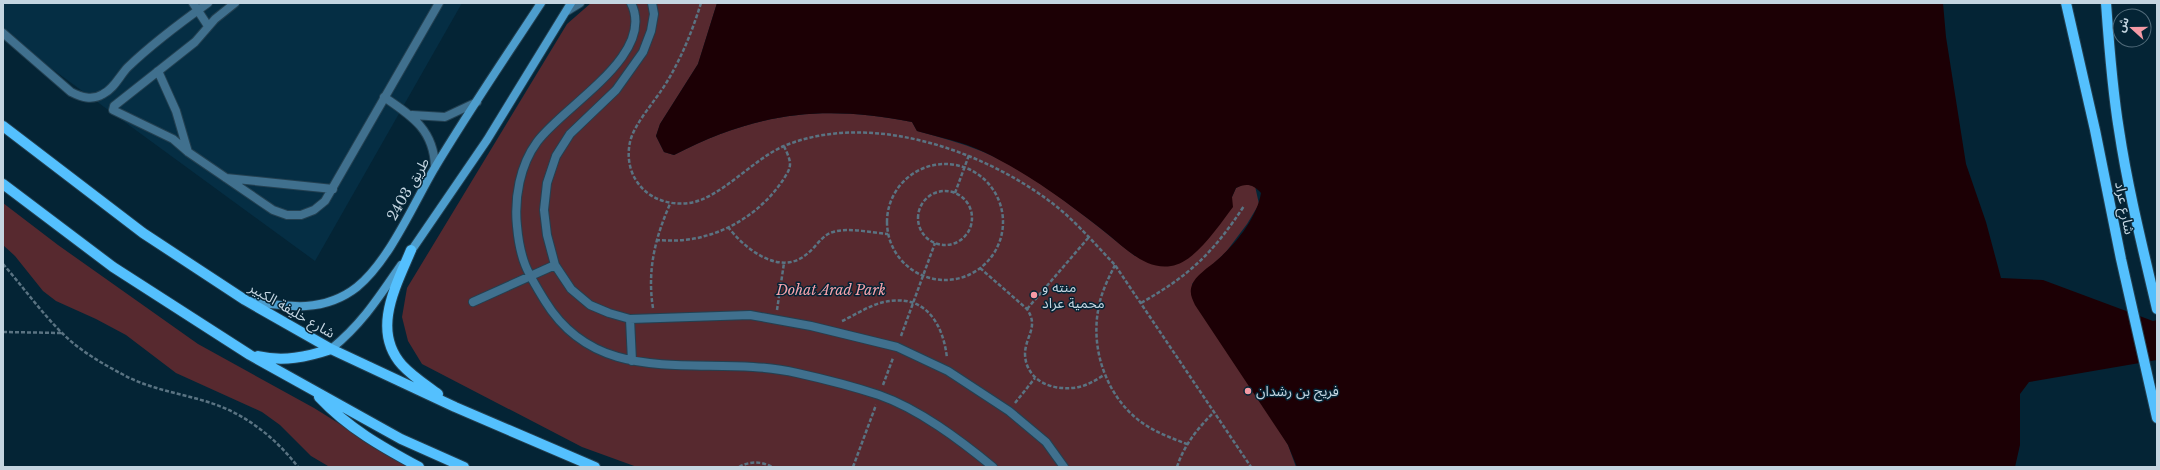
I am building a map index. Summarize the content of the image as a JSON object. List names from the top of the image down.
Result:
{
  "streets": {
    "main road": ["طريق 2403", "شارع عراد", "شارع خليفة الكبير"]
  },
  "crossings": [
    ["طريق 2403", "شارع خليفة الكبير"]
  ],
  "parks": ["Dohat Arad Park"],
  "places": ["منته و محمية عراد", "فريج بن رشدان"],
  "north": "left"
}
